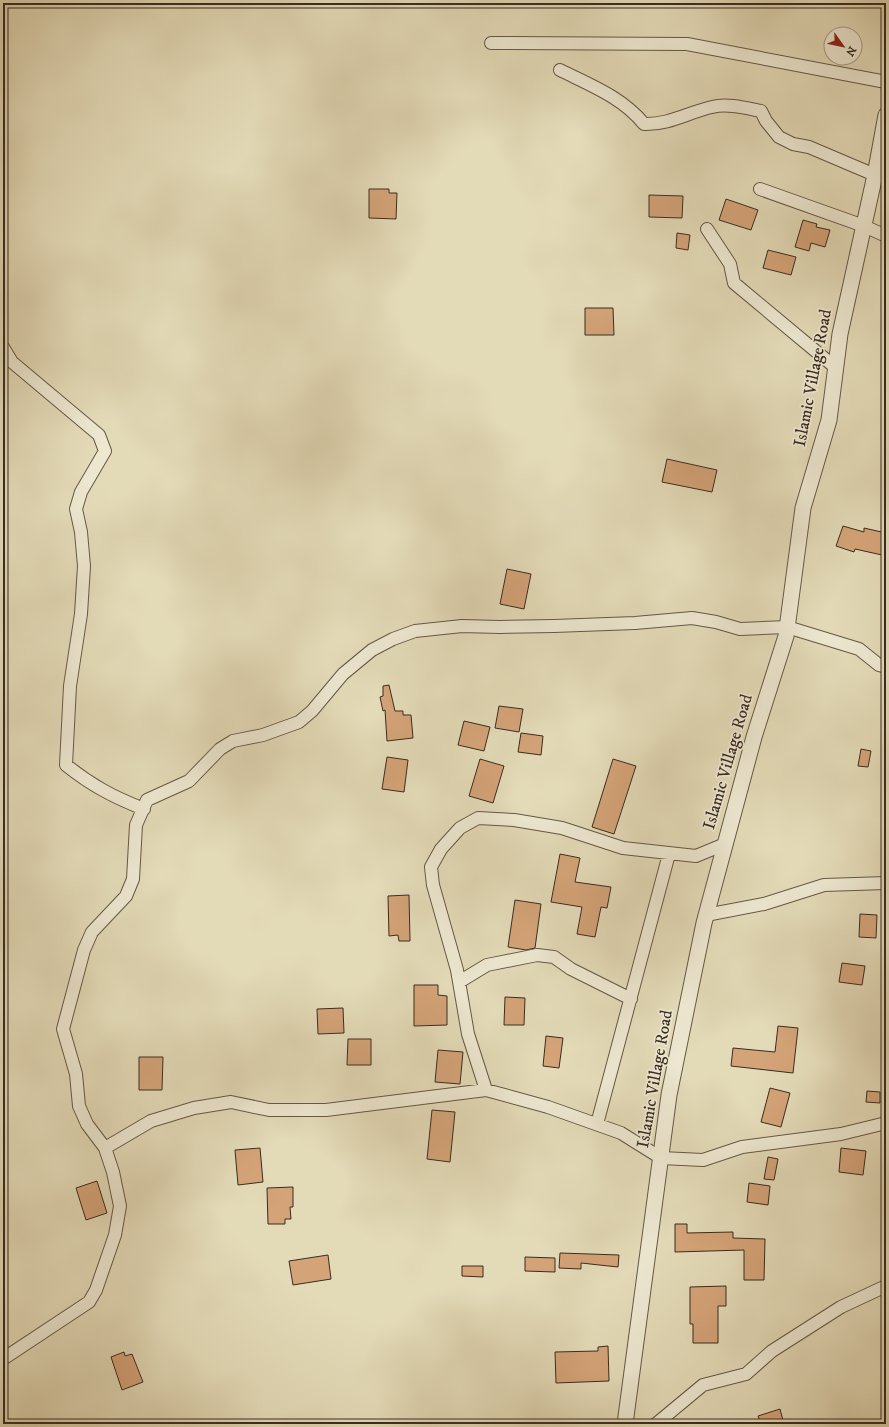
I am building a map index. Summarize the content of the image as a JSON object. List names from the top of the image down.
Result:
{
  "streets": {
    "street": ["Islamic Village Road"]
  },
  "north": "bottom right"
}
